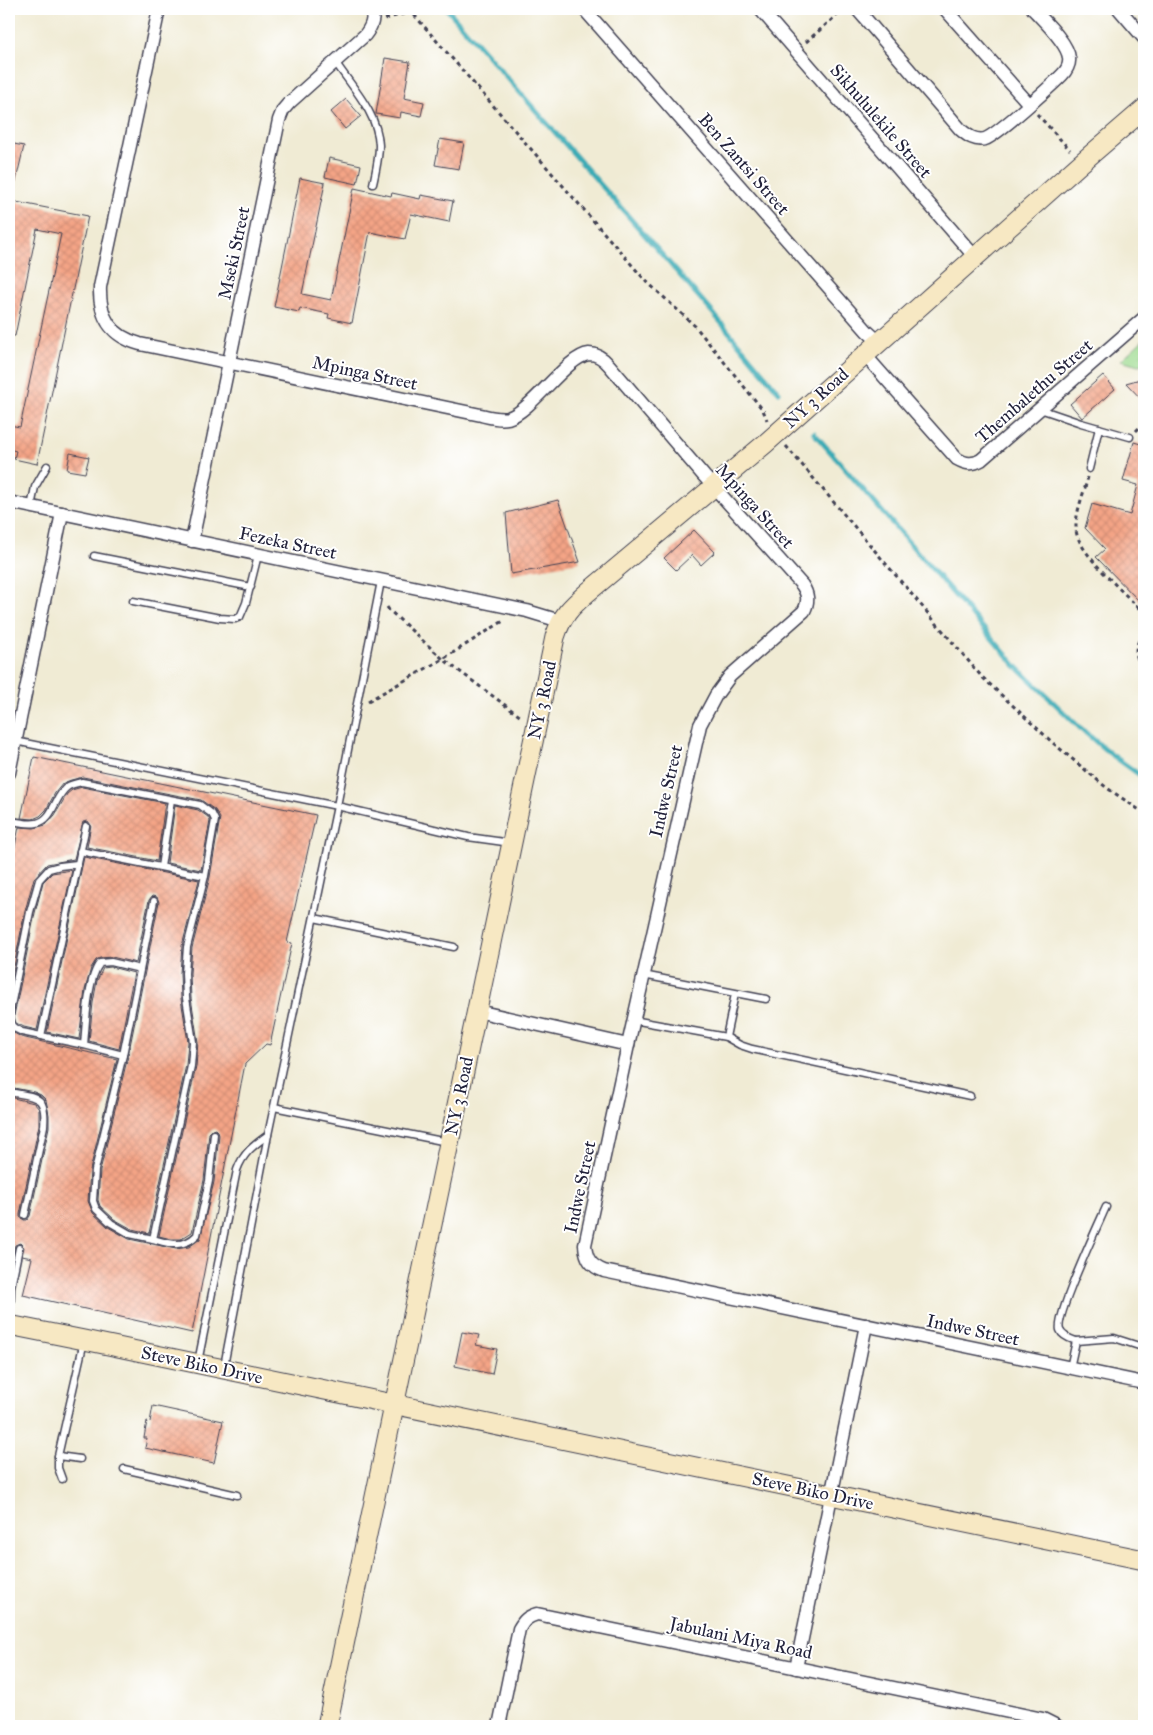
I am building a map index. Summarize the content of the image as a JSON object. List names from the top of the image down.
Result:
{
  "streets": {
    "street": [
      "Sikhululekile Street",
      "Ben Zantsi Street",
      "Mseki Street",
      "Mpinga Street",
      "Thembalethu Street",
      "NY 3 Road",
      "Fezeka Street",
      "Indwe Street",
      "Steve Biko Drive",
      "Jabulani Miya Road"
    ]
  },
  "crossings": [
    ["Sikhululekile Street", "NY 3 Road"],
    ["Ben Zantsi Street", "NY 3 Road"],
    ["Mseki Street", "Mpinga Street"],
    ["Mseki Street", "Fezeka Street"],
    ["Mpinga Street", "NY 3 Road"],
    ["Mpinga Street", "Indwe Street"],
    ["Thembalethu Street", "NY 3 Road"],
    ["NY 3 Road", "Fezeka Street"],
    ["NY 3 Road", "Steve Biko Drive"]
  ]
}
